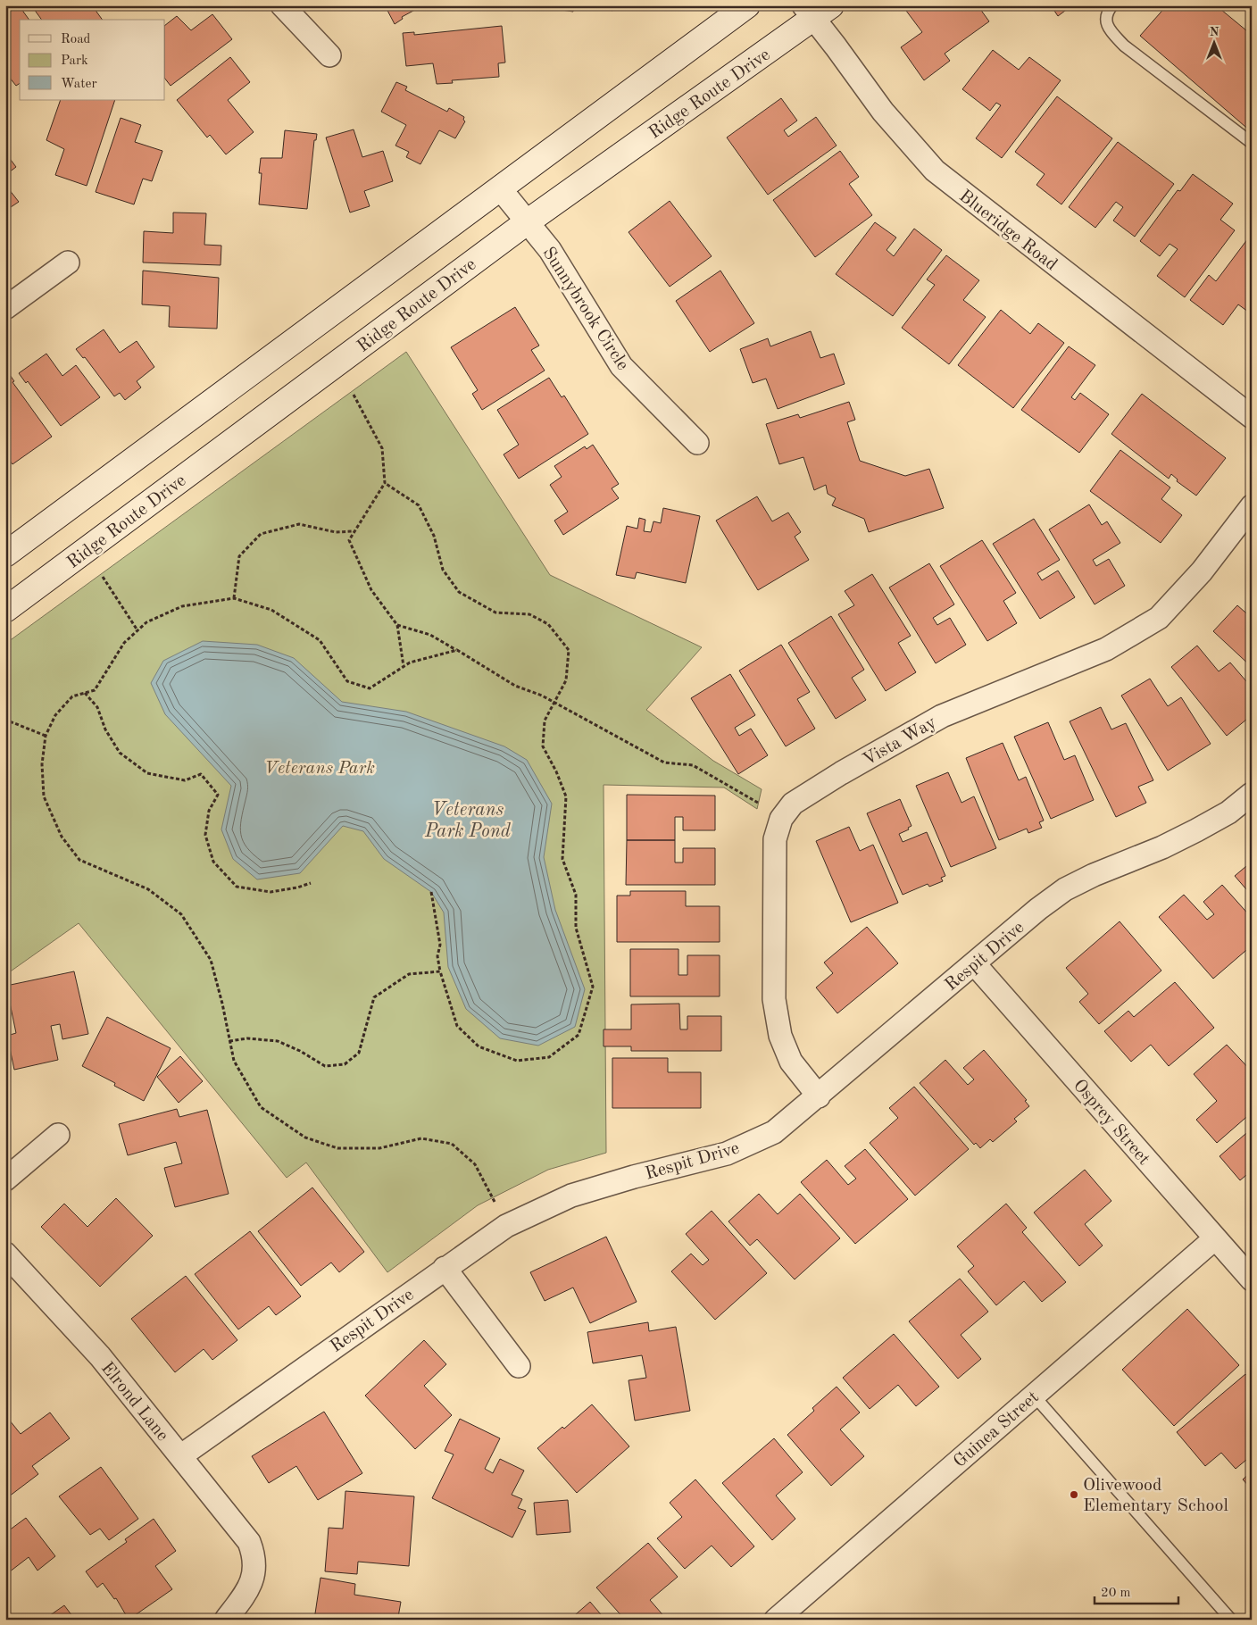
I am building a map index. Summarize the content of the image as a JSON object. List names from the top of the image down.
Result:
{
  "streets": {
    "main road": ["Ridge Route Drive"],
    "street": [
      "Blueridge Road",
      "Sunnybrook Circle",
      "Vista Way",
      "Respit Drive",
      "Osprey Street",
      "Elrond Lane",
      "Guinea Street"
    ]
  },
  "crossings": [
    ["Ridge Route Drive", "Blueridge Road"],
    ["Ridge Route Drive", "Sunnybrook Circle"],
    ["Vista Way", "Respit Drive"],
    ["Respit Drive", "Osprey Street"],
    ["Respit Drive", "Elrond Lane"],
    ["Osprey Street", "Guinea Street"]
  ],
  "water": ["Veterans Park Pond"],
  "parks": ["Veterans Park"],
  "places": ["Olivewood Elementary School"],
  "legend": ["Road", "Park", "Water"],
  "scale_bar": "20 m",
  "north": "top"
}
